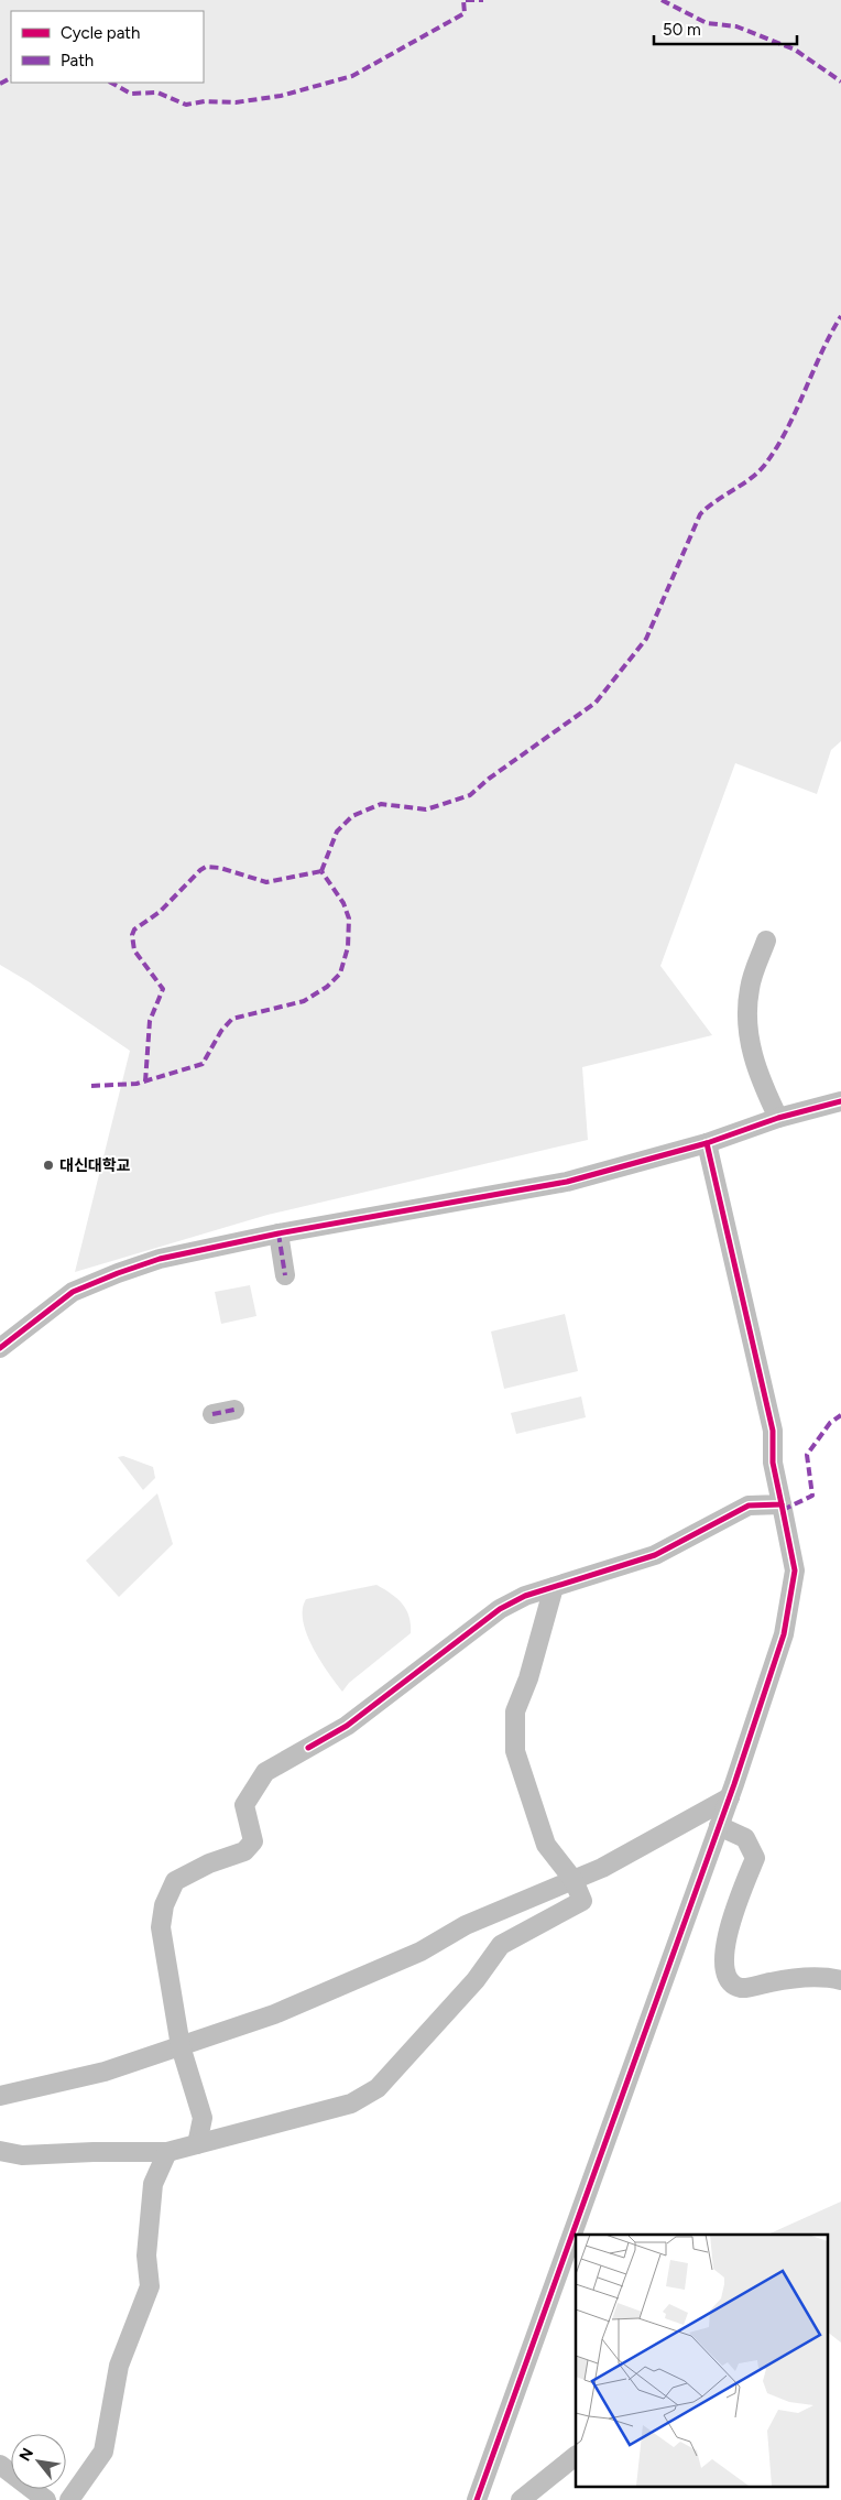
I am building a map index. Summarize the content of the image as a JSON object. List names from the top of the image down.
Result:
{
  "places": ["대신대학교"],
  "legend": ["Cycle path", "Path"],
  "scale_bar": "50 m",
  "north": "top left"
}
